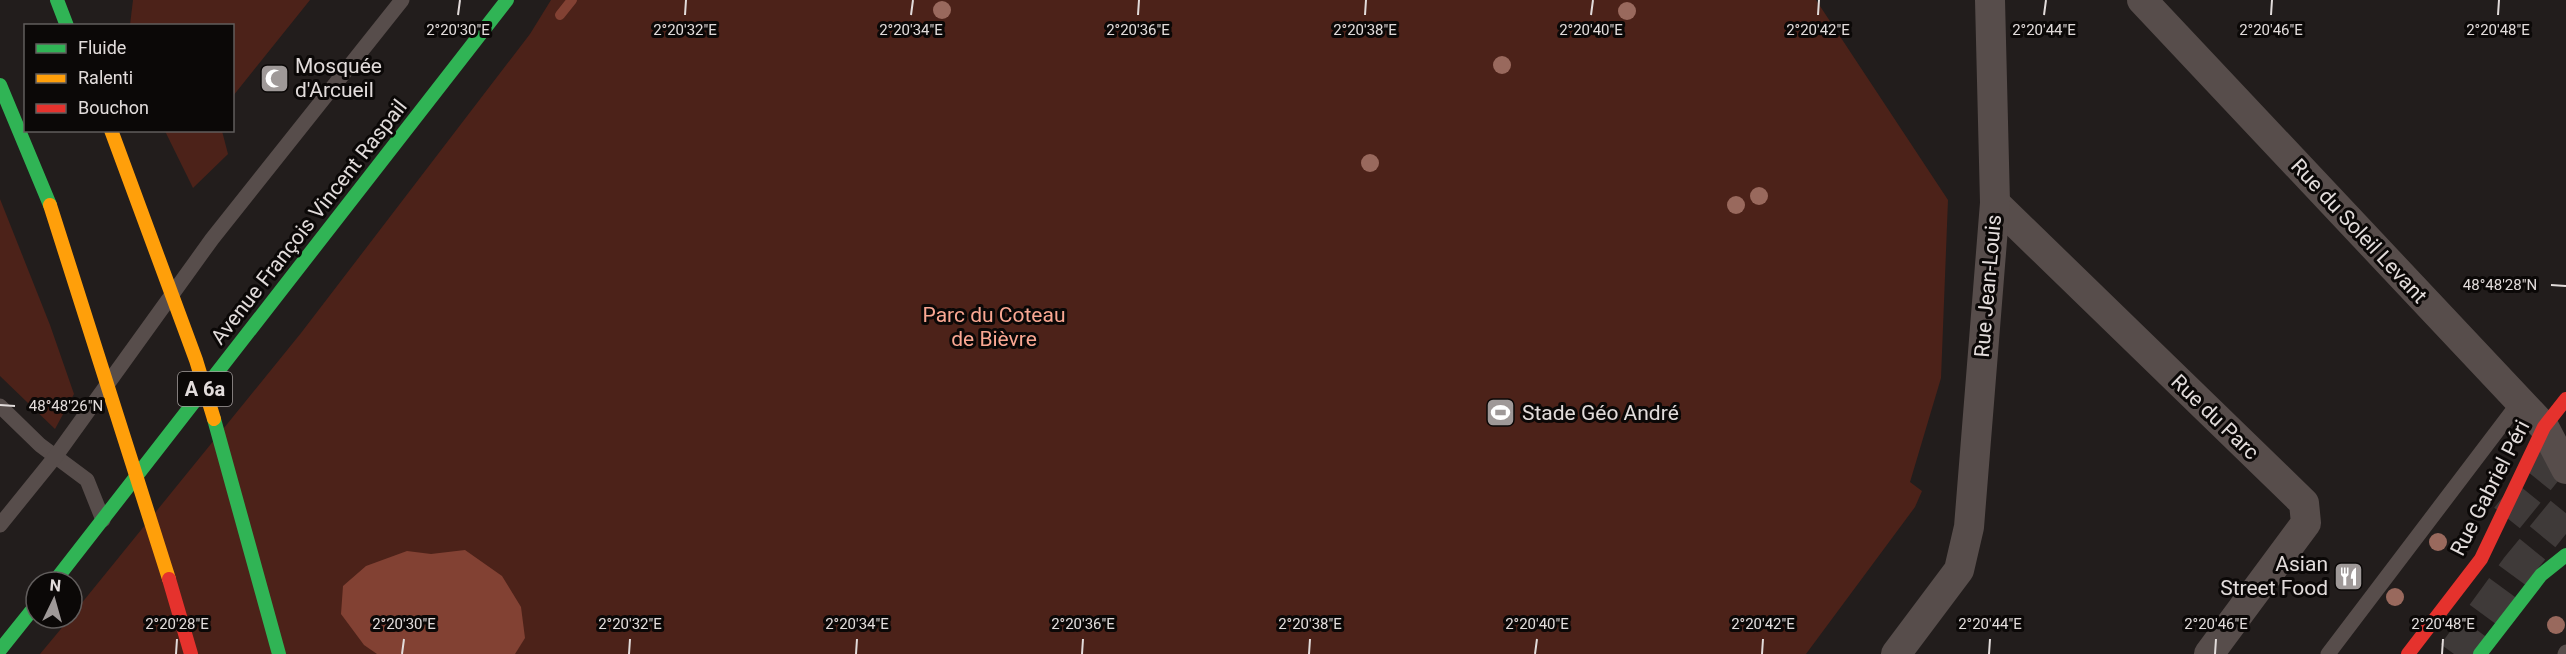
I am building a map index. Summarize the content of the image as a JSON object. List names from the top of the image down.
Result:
{
  "streets": {
    "main road": ["Avenue François Vincent Raspail", "A 6a", "Rue Gabriel Péri"],
    "street": ["Rue du Soleil Levant", "Rue Jean-Louis", "Rue du Parc"]
  },
  "crossings": [
    ["Rue du Soleil Levant", "Rue Gabriel Péri"],
    ["Rue Jean-Louis", "Rue du Parc"]
  ],
  "parks": ["Parc du Coteau de Bièvre"],
  "places": {
    "mosque": ["Mosquée d'Arcueil"],
    "sports": ["Stade Géo André"],
    "restaurant": ["Asian Street Food"]
  },
  "legend": ["Fluide", "Ralenti", "Bouchon"],
  "north": "top",
  "coordinates": [
    "2°20'30\"E",
    "2°20'32\"E",
    "2°20'34\"E",
    "2°20'36\"E",
    "2°20'38\"E",
    "2°20'40\"E",
    "2°20'42\"E",
    "2°20'44\"E",
    "2°20'46\"E",
    "2°20'48\"E",
    "48°48'28\"N",
    "48°48'26\"N",
    "2°20'28\"E"
  ]
}
